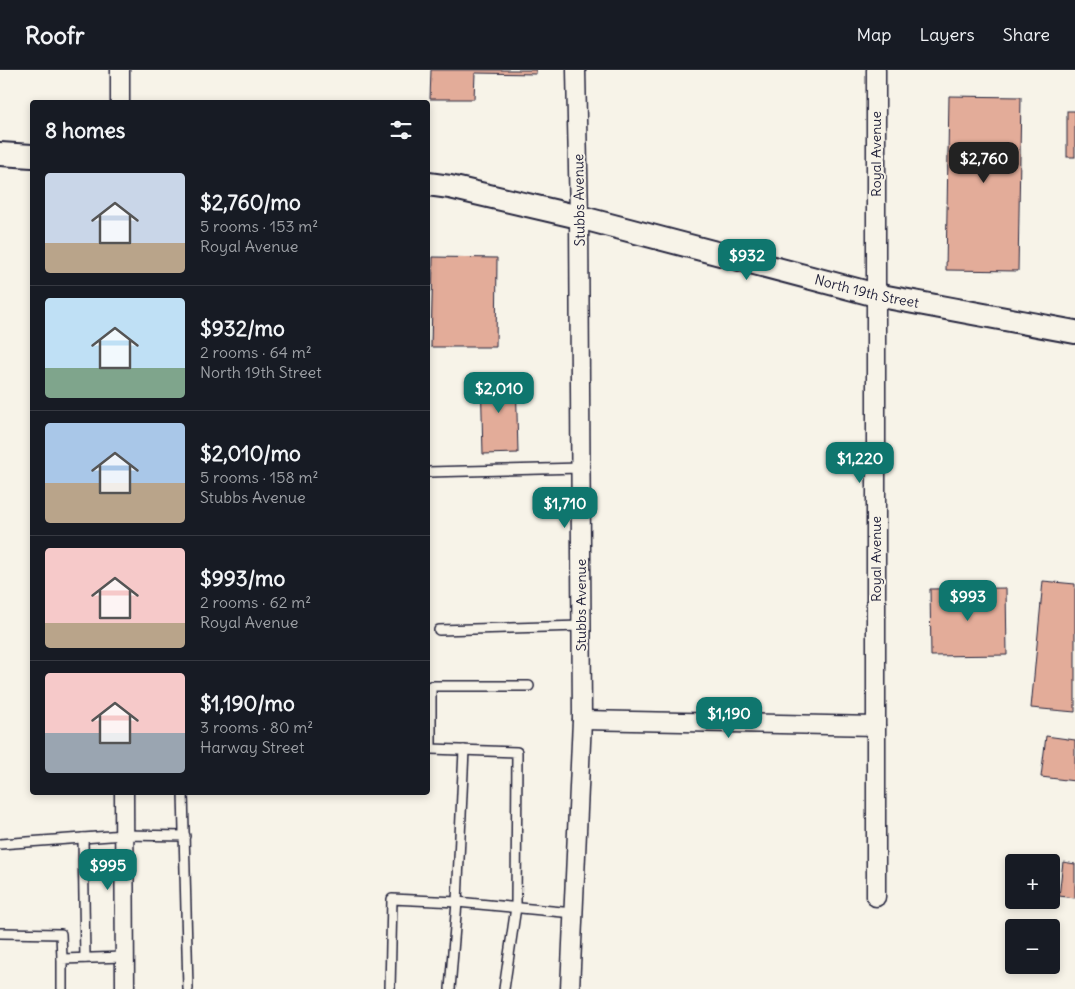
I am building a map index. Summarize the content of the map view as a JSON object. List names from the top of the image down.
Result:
{
  "streets": {
    "street": ["Royal Avenue", "Stubbs Avenue", "North 19th Street"]
  },
  "crossings": [
    ["Royal Avenue", "North 19th Street"],
    ["Stubbs Avenue", "North 19th Street"]
  ],
  "page": {
    "header": "Roofr",
    "nav": ["Map", "Layers", "Share"],
    "heading": "8 homes",
    "price": [
      "$2,760",
      "$932",
      "$2,010",
      "$1,220",
      "$1,710",
      "$993",
      "$1,190",
      "$995"
    ],
    "list": [
      {
        "name": "$2,760/mo",
        "note": "5 rooms · 153 m² · Royal Avenue"
      },
      {
        "name": "$932/mo",
        "note": "2 rooms · 64 m² · North 19th Street"
      },
      {
        "name": "$2,010/mo",
        "note": "5 rooms · 158 m² · Stubbs Avenue"
      },
      {
        "name": "$993/mo",
        "note": "2 rooms · 62 m² · Royal Avenue"
      },
      {
        "name": "$1,190/mo",
        "note": "3 rooms · 80 m² · Harway Street"
      }
    ],
    "map_buttons": ["+", "−"]
  }
}
